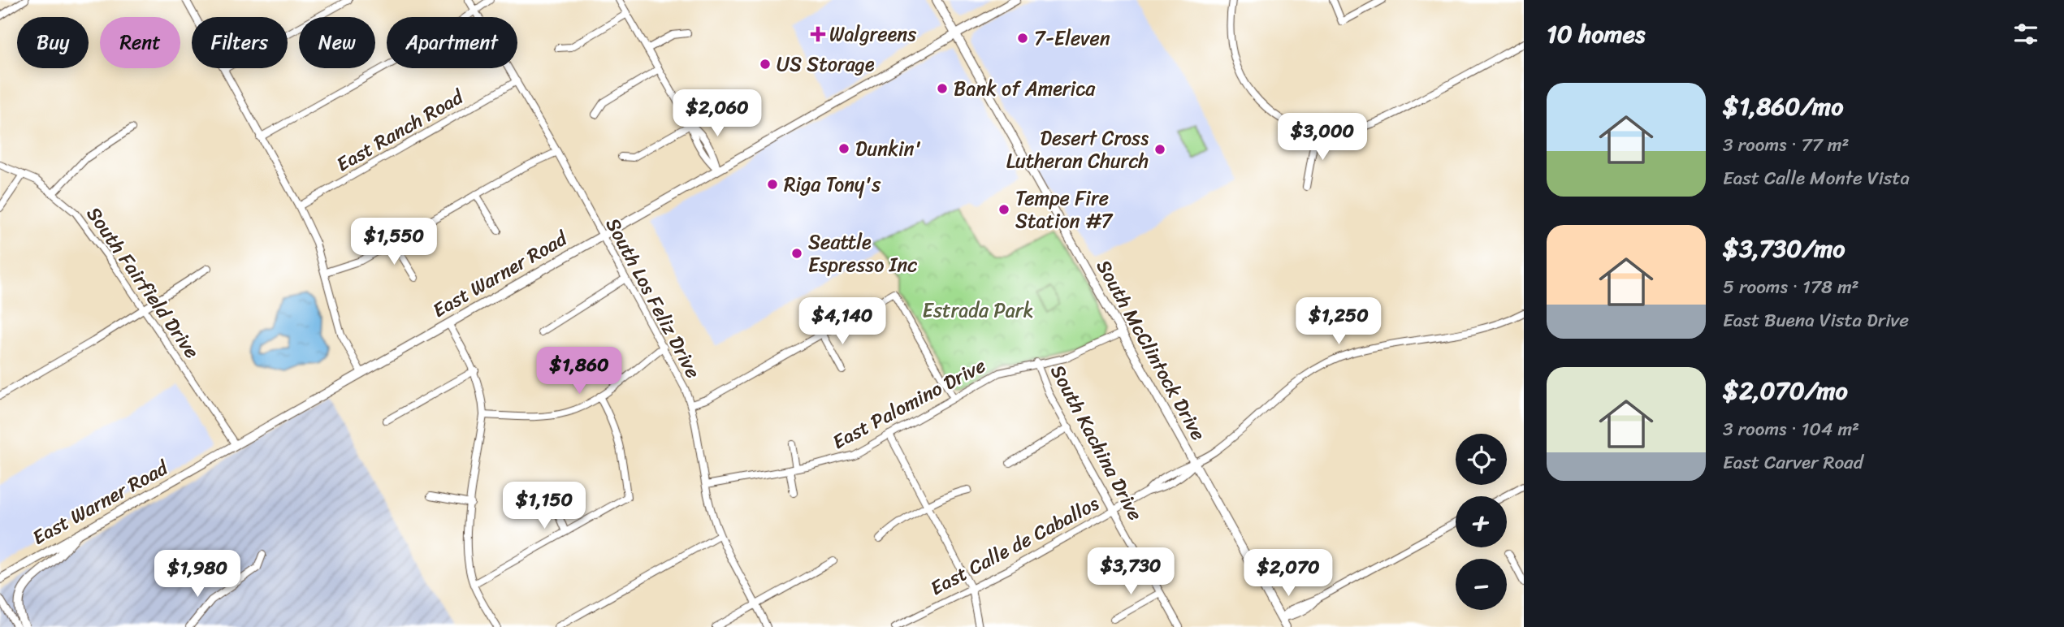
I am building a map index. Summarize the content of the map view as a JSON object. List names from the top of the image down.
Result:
{
  "streets": {
    "main road": ["East Warner Road", "South McClintock Drive"],
    "street": [
      "East Ranch Road",
      "South Fairfield Drive",
      "South Los Feliz Drive",
      "East Palomino Drive",
      "South Kachina Drive",
      "East Calle de Caballos"
    ]
  },
  "crossings": [
    ["East Ranch Road", "South Los Feliz Drive"],
    ["East Warner Road", "South Fairfield Drive"],
    ["East Warner Road", "South Los Feliz Drive"],
    ["East Warner Road", "South McClintock Drive"],
    ["South Los Feliz Drive", "East Palomino Drive"],
    ["South McClintock Drive", "East Palomino Drive"],
    ["South McClintock Drive", "East Calle de Caballos"],
    ["East Palomino Drive", "South Kachina Drive"],
    ["South Kachina Drive", "East Calle de Caballos"]
  ],
  "parks": ["Estrada Park"],
  "places": {
    "health": ["Walgreens"],
    "other": [
      "7-Eleven",
      "US Storage",
      "Bank of America",
      "Dunkin'",
      "Desert Cross Lutheran Church",
      "Riga Tony's",
      "Tempe Fire Station #7",
      "Seattle Espresso Inc"
    ]
  },
  "page": {
    "heading": "10 homes",
    "chip": [
      "Buy",
      "Rent",
      "Filters",
      "New",
      "Apartment"
    ],
    "list": [
      {
        "name": "$1,860/mo",
        "note": "3 rooms · 77 m² · East Calle Monte Vista"
      },
      {
        "name": "$3,730/mo",
        "note": "5 rooms · 178 m² · East Buena Vista Drive"
      },
      {
        "name": "$2,070/mo",
        "note": "3 rooms · 104 m² · East Carver Road"
      }
    ],
    "price": [
      "$2,060",
      "$3,000",
      "$1,550",
      "$4,140",
      "$1,250",
      "$1,860",
      "$1,150",
      "$3,730",
      "$2,070",
      "$1,980"
    ],
    "map_buttons": ["+", "−"]
  }
}
